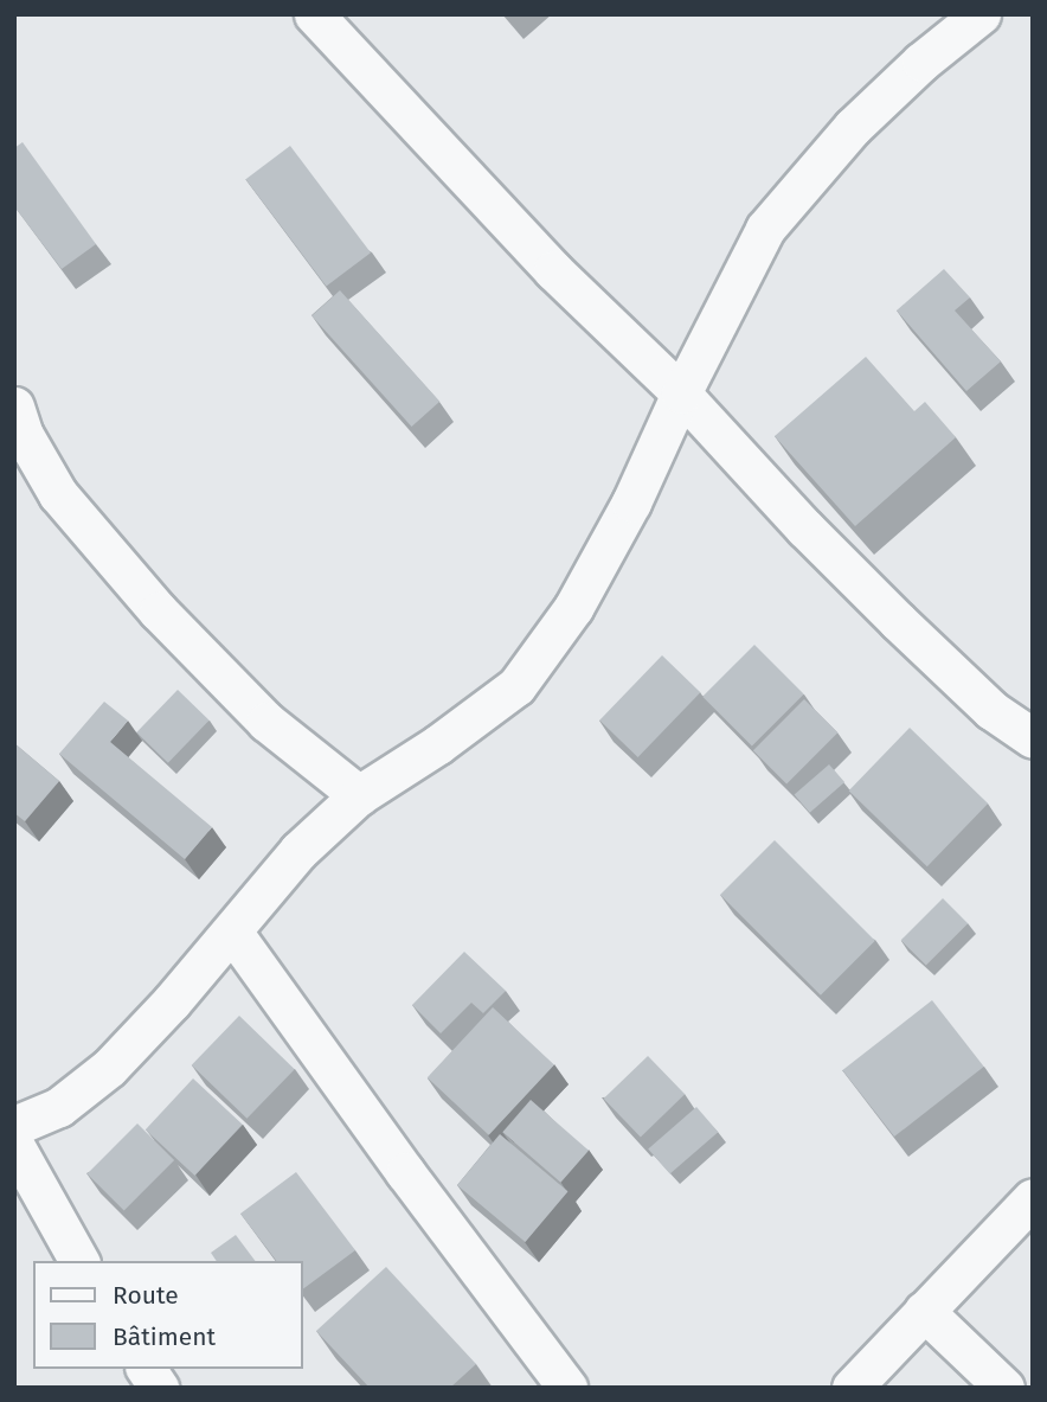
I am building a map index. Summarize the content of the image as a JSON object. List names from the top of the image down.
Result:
{
  "legend": ["Route", "Bâtiment"]
}
